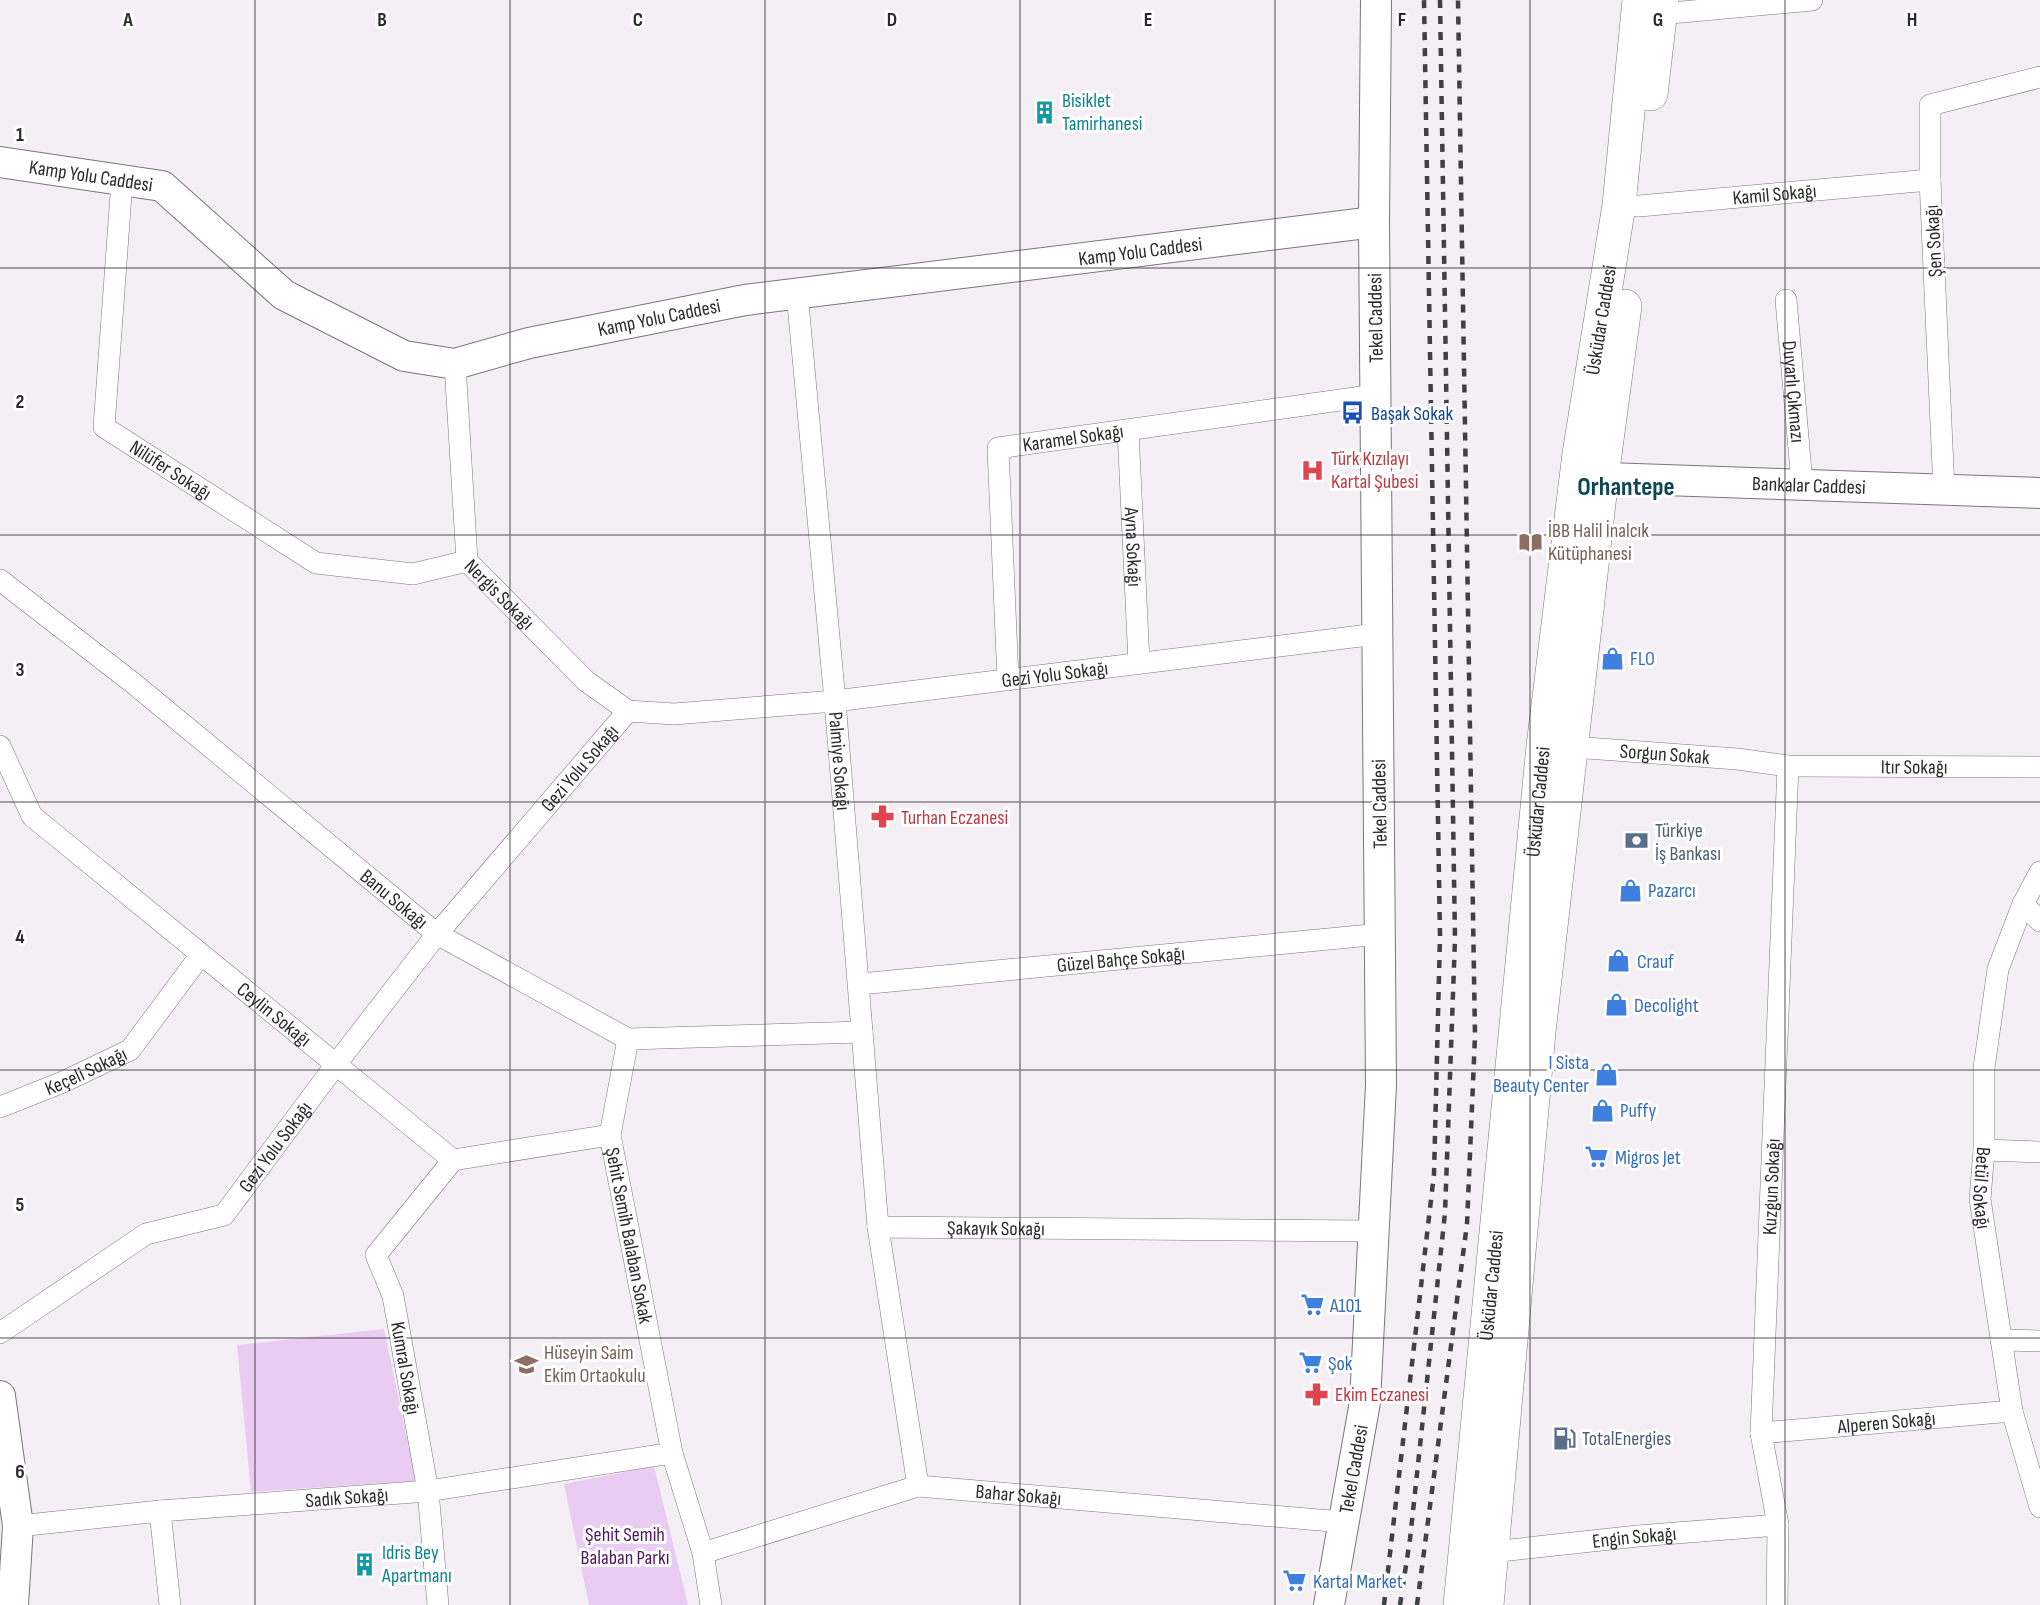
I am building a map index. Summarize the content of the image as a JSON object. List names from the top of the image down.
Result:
{
  "streets": {
    "main road": ["Üsküdar Caddesi"],
    "street": [
      "Kamp Yolu Caddesi",
      "Kamil Sokağı",
      "Şen Sokağı",
      "Tekel Caddesi",
      "Duyarlı Çıkmazı",
      "Karamel Sokağı",
      "Nilüfer Sokağı",
      "Bankalar Caddesi",
      "Ayna Sokağı",
      "Nergis Sokağı",
      "Gezi Yolu Sokağı",
      "Sorgun Sokak",
      "Palmiye Sokağı",
      "Itır Sokağı",
      "Banu Sokağı",
      "Güzel Bahçe Sokağı",
      "Ceylin Sokağı",
      "Keçeli Sokağı",
      "Kuzgun Sokağı",
      "Betül Sokağı",
      "Şakayık Sokağı",
      "Şehit Semih Balaban Sokak",
      "Kumral Sokağı",
      "Alperen Sokağı",
      "Bahar Sokağı",
      "Sadık Sokağı",
      "Engin Sokağı"
    ]
  },
  "crossings": [
    ["Kamp Yolu Caddesi", "Tekel Caddesi"],
    ["Kamp Yolu Caddesi", "Nilüfer Sokağı"],
    ["Kamp Yolu Caddesi", "Nergis Sokağı"],
    ["Kamp Yolu Caddesi", "Palmiye Sokağı"],
    ["Kamil Sokağı", "Şen Sokağı"],
    ["Kamil Sokağı", "Üsküdar Caddesi"],
    ["Şen Sokağı", "Bankalar Caddesi"],
    ["Tekel Caddesi", "Karamel Sokağı"],
    ["Tekel Caddesi", "Gezi Yolu Sokağı"],
    ["Tekel Caddesi", "Güzel Bahçe Sokağı"],
    ["Tekel Caddesi", "Şakayık Sokağı"],
    ["Tekel Caddesi", "Bahar Sokağı"],
    ["Üsküdar Caddesi", "Bankalar Caddesi"],
    ["Üsküdar Caddesi", "Sorgun Sokak"],
    ["Üsküdar Caddesi", "Engin Sokağı"],
    ["Duyarlı Çıkmazı", "Bankalar Caddesi"],
    ["Karamel Sokağı", "Ayna Sokağı"],
    ["Karamel Sokağı", "Gezi Yolu Sokağı"],
    ["Nilüfer Sokağı", "Nergis Sokağı"],
    ["Ayna Sokağı", "Gezi Yolu Sokağı"],
    ["Nergis Sokağı", "Gezi Yolu Sokağı"],
    ["Gezi Yolu Sokağı", "Palmiye Sokağı"],
    ["Gezi Yolu Sokağı", "Banu Sokağı"],
    ["Gezi Yolu Sokağı", "Ceylin Sokağı"],
    ["Sorgun Sokak", "Itır Sokağı"],
    ["Sorgun Sokak", "Kuzgun Sokağı"],
    ["Palmiye Sokağı", "Güzel Bahçe Sokağı"],
    ["Palmiye Sokağı", "Şakayık Sokağı"],
    ["Itır Sokağı", "Kuzgun Sokağı"],
    ["Banu Sokağı", "Şehit Semih Balaban Sokak"],
    ["Ceylin Sokağı", "Keçeli Sokağı"],
    ["Ceylin Sokağı", "Kumral Sokağı"],
    ["Kuzgun Sokağı", "Alperen Sokağı"],
    ["Kuzgun Sokağı", "Engin Sokağı"],
    ["Betül Sokağı", "Alperen Sokağı"],
    ["Şehit Semih Balaban Sokak", "Bahar Sokağı"],
    ["Şehit Semih Balaban Sokak", "Sadık Sokağı"],
    ["Kumral Sokağı", "Sadık Sokağı"]
  ],
  "districts": ["Orhantepe"],
  "parks": ["Şehit Semih Balaban Parkı"],
  "places": {
    "building": ["Bisiklet Tamirhanesi", "Idris Bey Apartmanı"],
    "bus stop": ["Başak Sokak"],
    "hospital": ["Türk Kızılayı Kartal Şubesi"],
    "library": ["İBB Halil İnalcık Kütüphanesi"],
    "shop": [
      "FLO",
      "Pazarcı",
      "Crauf",
      "Decolight",
      "I Sista Beauty Center",
      "Puffy"
    ],
    "pharmacy": ["Turhan Eczanesi", "Ekim Eczanesi"],
    "bank": ["Türkiye İş Bankası"],
    "supermarket": [
      "Migros Jet",
      "A101",
      "Şok",
      "Kartal Market"
    ],
    "school or university": ["Hüseyin Saim Ekim Ortaokulu"],
    "fuel station": ["TotalEnergies"]
  },
  "grid": {
    "columns": [
      "A",
      "B",
      "C",
      "D",
      "E",
      "F",
      "G",
      "H"
    ],
    "rows": [
      "1",
      "2",
      "3",
      "4",
      "5",
      "6"
    ]
  }
}
